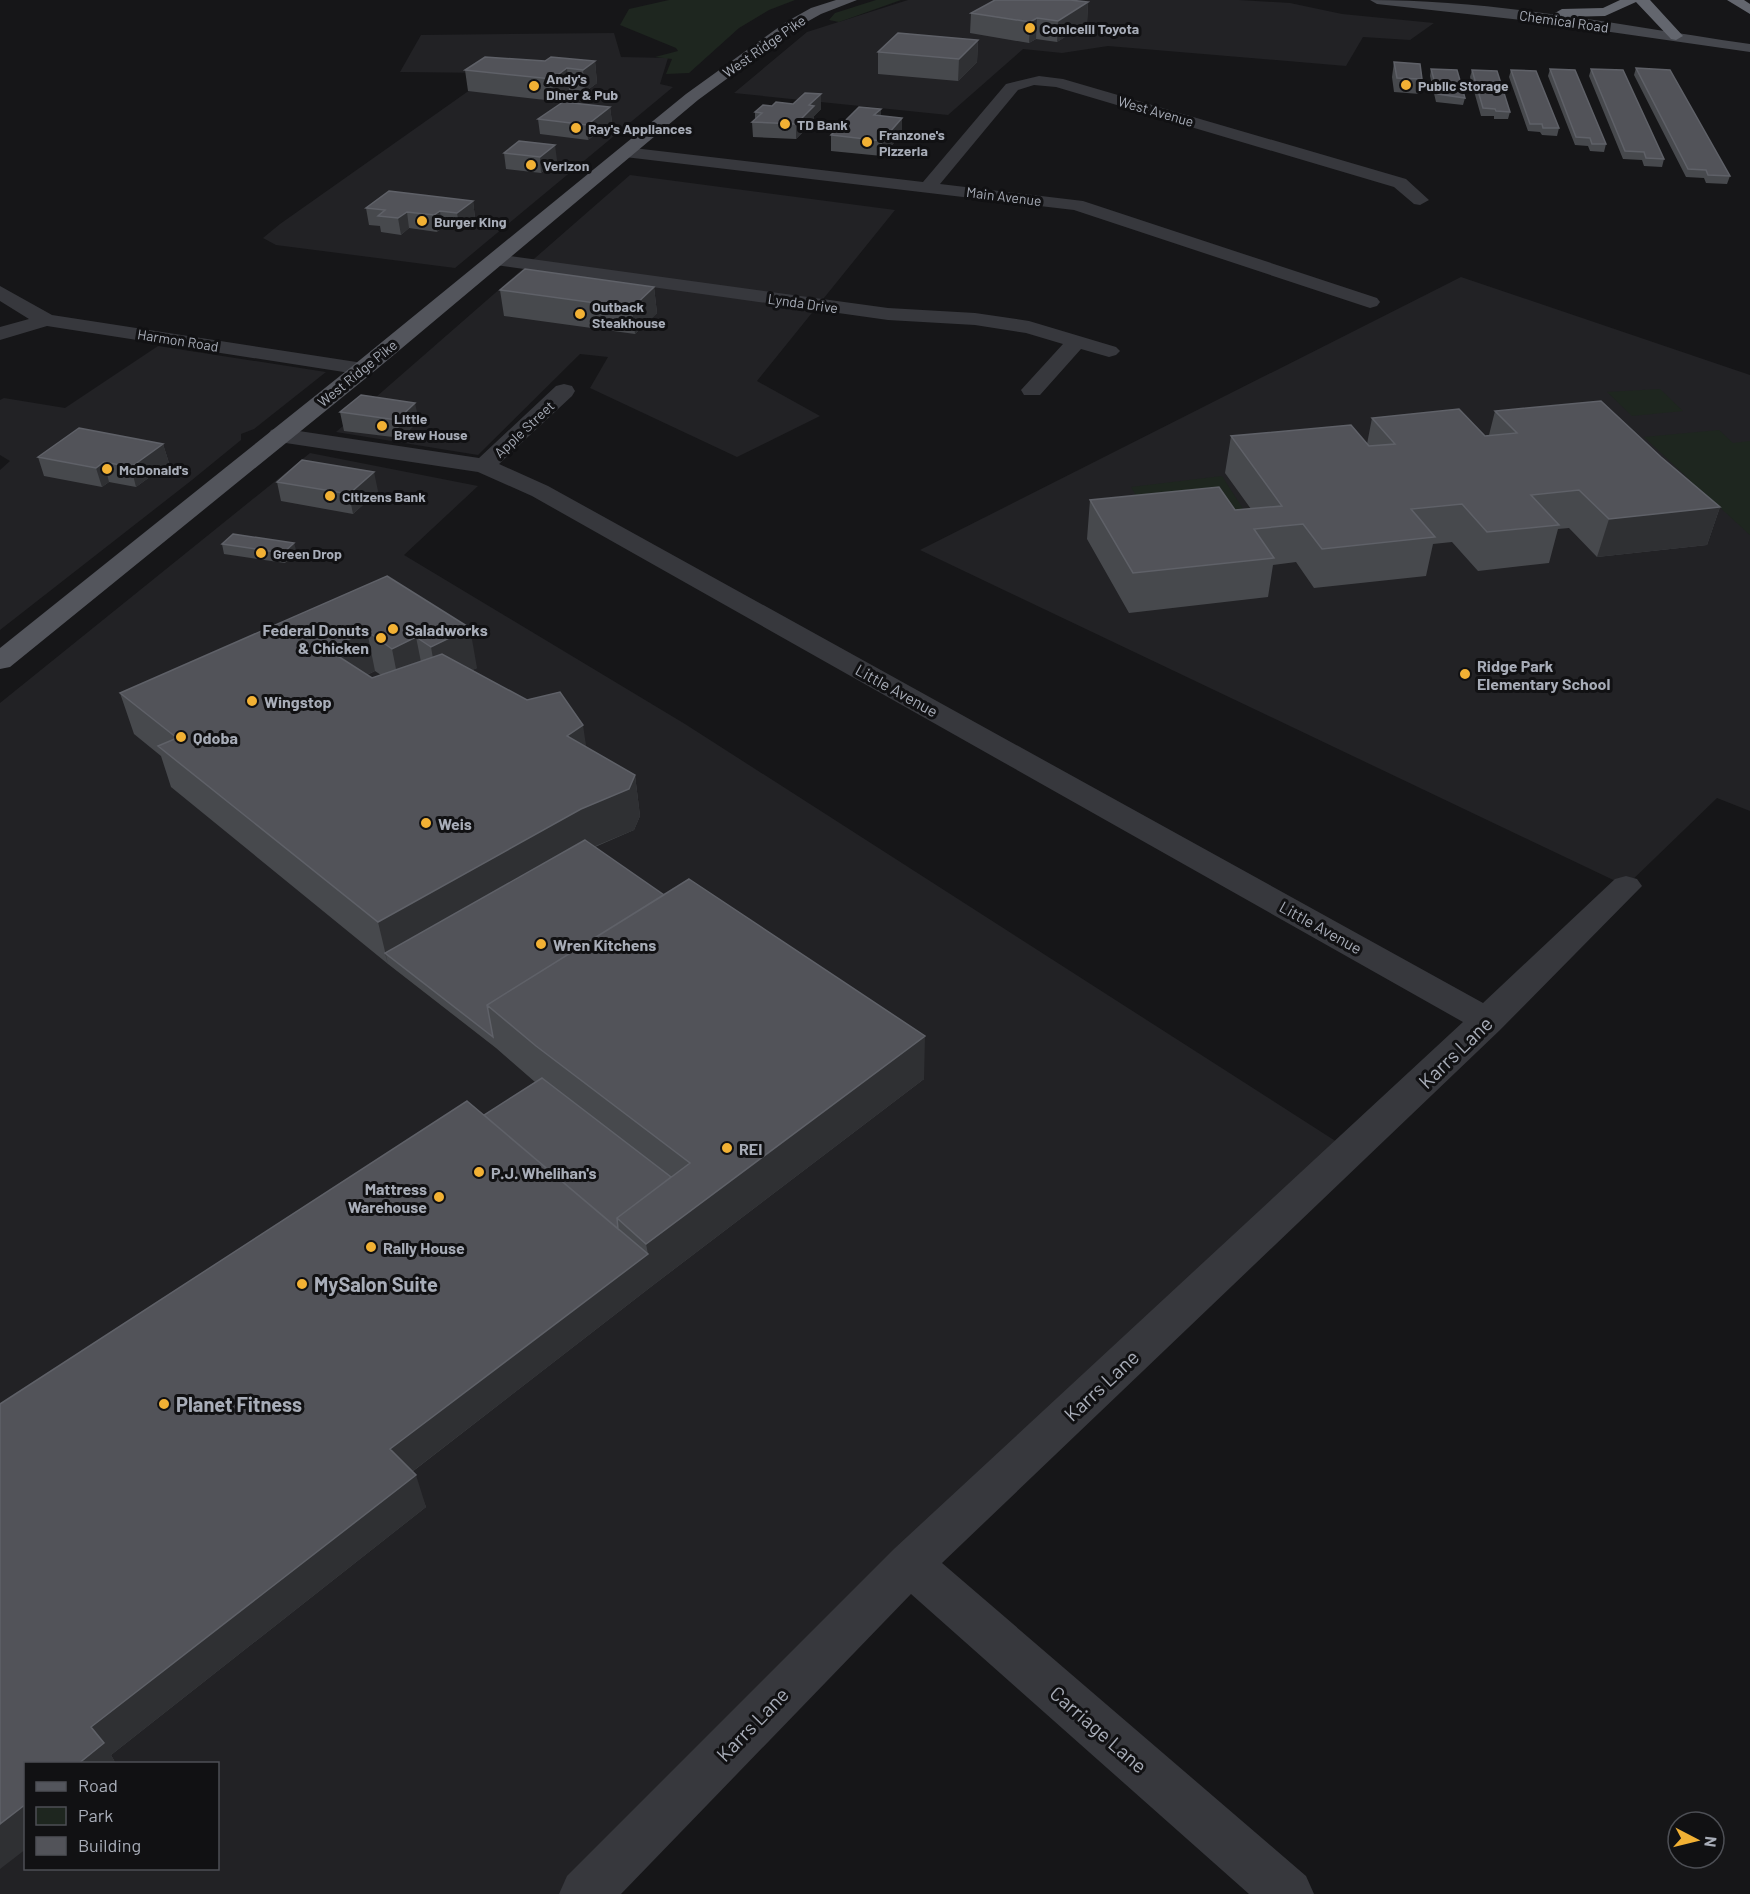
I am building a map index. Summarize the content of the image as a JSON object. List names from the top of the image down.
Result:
{
  "streets": {
    "main road": ["Chemical Road", "West Ridge Pike"],
    "street": [
      "West Avenue",
      "Main Avenue",
      "Lynda Drive",
      "Harmon Road",
      "Apple Street",
      "Little Avenue",
      "Karrs Lane",
      "Carriage Lane"
    ]
  },
  "crossings": [
    ["West Ridge Pike", "Main Avenue"],
    ["West Ridge Pike", "Lynda Drive"],
    ["West Ridge Pike", "Harmon Road"],
    ["West Ridge Pike", "Little Avenue"],
    ["West Avenue", "Main Avenue"],
    ["Apple Street", "Little Avenue"],
    ["Little Avenue", "Karrs Lane"],
    ["Karrs Lane", "Carriage Lane"]
  ],
  "places": [
    "Conicelli Toyota",
    "Public Storage",
    "Andy's Diner & Pub",
    "TD Bank",
    "Ray's Appliances",
    "Franzone's Pizzeria",
    "Verizon",
    "Burger King",
    "Outback Steakhouse",
    "Little Brew House",
    "McDonald's",
    "Citizens Bank",
    "Green Drop",
    "Saladworks",
    "Federal Donuts & Chicken",
    "Ridge Park Elementary School",
    "Wingstop",
    "Qdoba",
    "Weis",
    "Wren Kitchens",
    "REI",
    "P.J. Whelihan's",
    "Mattress Warehouse",
    "Rally House",
    "MySalon Suite",
    "Planet Fitness"
  ],
  "legend": ["Road", "Park", "Building"],
  "north": "right"
}
